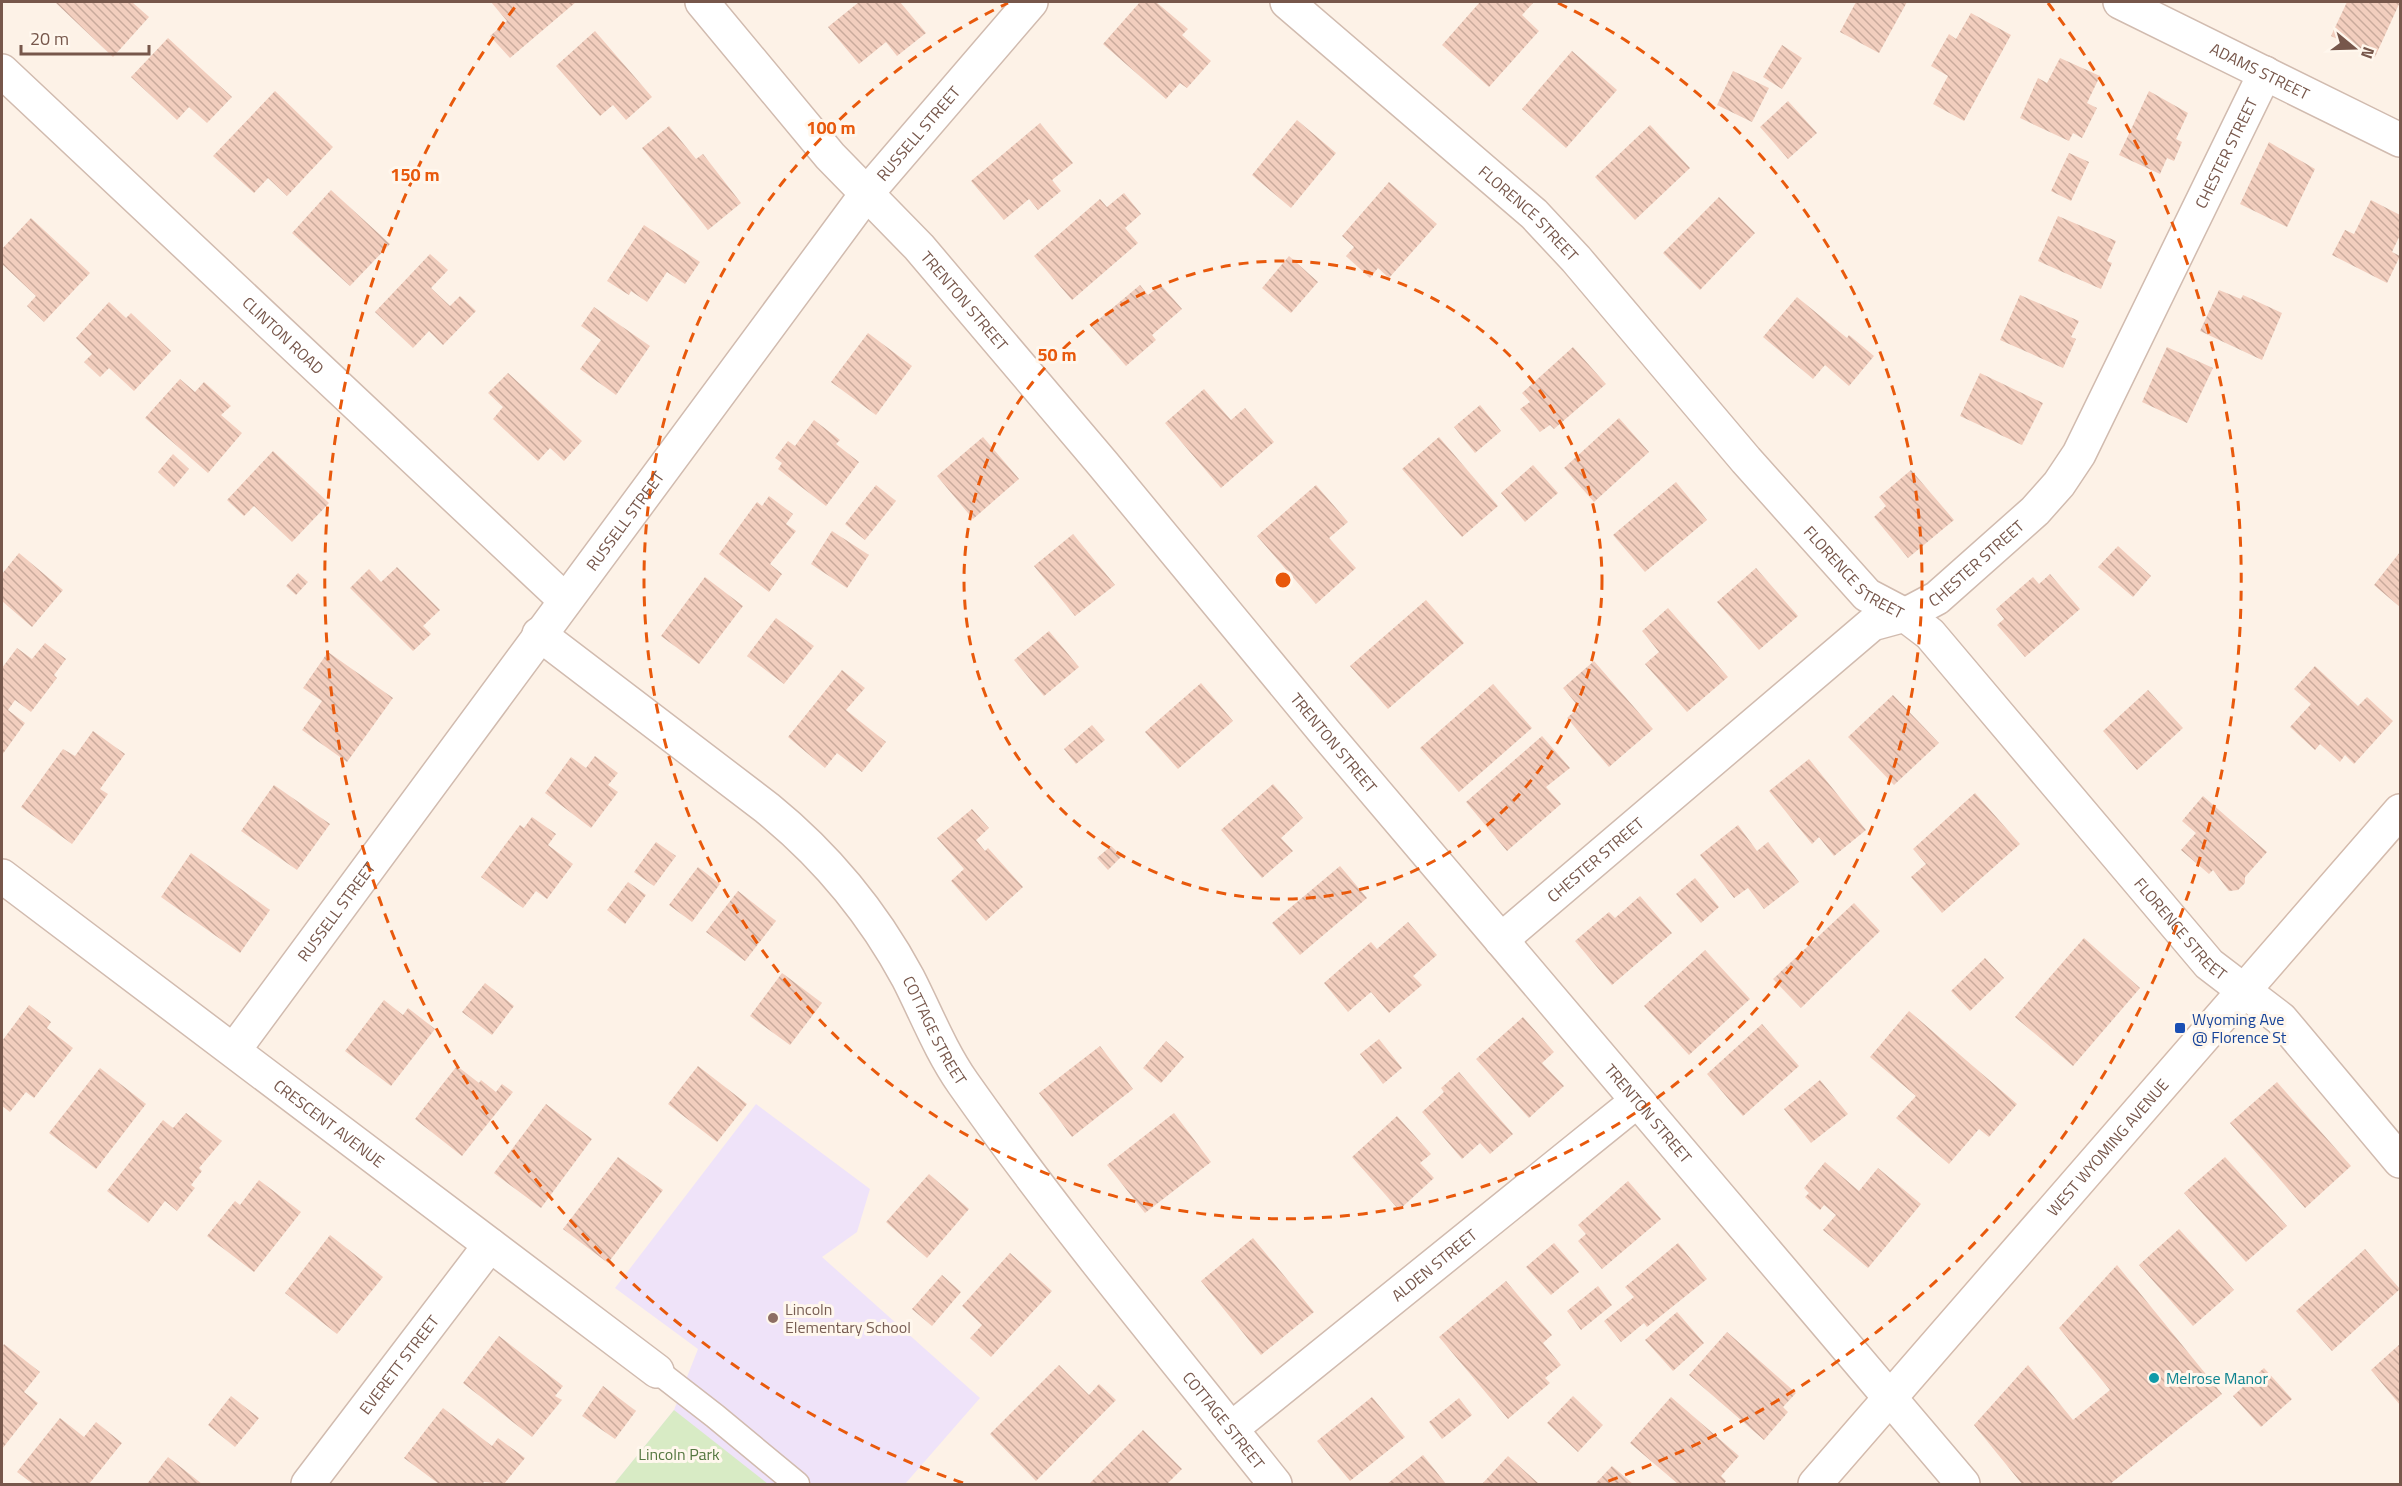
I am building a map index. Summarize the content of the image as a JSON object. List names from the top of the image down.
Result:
{
  "streets": {
    "street": [
      "ADAMS STREET",
      "RUSSELL STREET",
      "CHESTER STREET",
      "FLORENCE STREET",
      "TRENTON STREET",
      "CLINTON ROAD",
      "COTTAGE STREET",
      "CRESCENT AVENUE",
      "WEST WYOMING AVENUE",
      "ALDEN STREET",
      "EVERETT STREET"
    ]
  },
  "crossings": [
    ["ADAMS STREET", "CHESTER STREET"],
    ["RUSSELL STREET", "TRENTON STREET"],
    ["RUSSELL STREET", "CLINTON ROAD"],
    ["RUSSELL STREET", "COTTAGE STREET"],
    ["RUSSELL STREET", "CRESCENT AVENUE"],
    ["CHESTER STREET", "FLORENCE STREET"],
    ["CHESTER STREET", "TRENTON STREET"],
    ["FLORENCE STREET", "WEST WYOMING AVENUE"],
    ["TRENTON STREET", "WEST WYOMING AVENUE"],
    ["TRENTON STREET", "ALDEN STREET"],
    ["COTTAGE STREET", "ALDEN STREET"],
    ["CRESCENT AVENUE", "EVERETT STREET"]
  ],
  "parks": ["Lincoln Park"],
  "places": {
    "transit": ["Wyoming Ave @ Florence St"],
    "other": ["Lincoln Elementary School", "Melrose Manor"]
  },
  "scale_bar": "20 m",
  "north": "right",
  "rings": ["100 m", "150 m", "50 m"]
}
